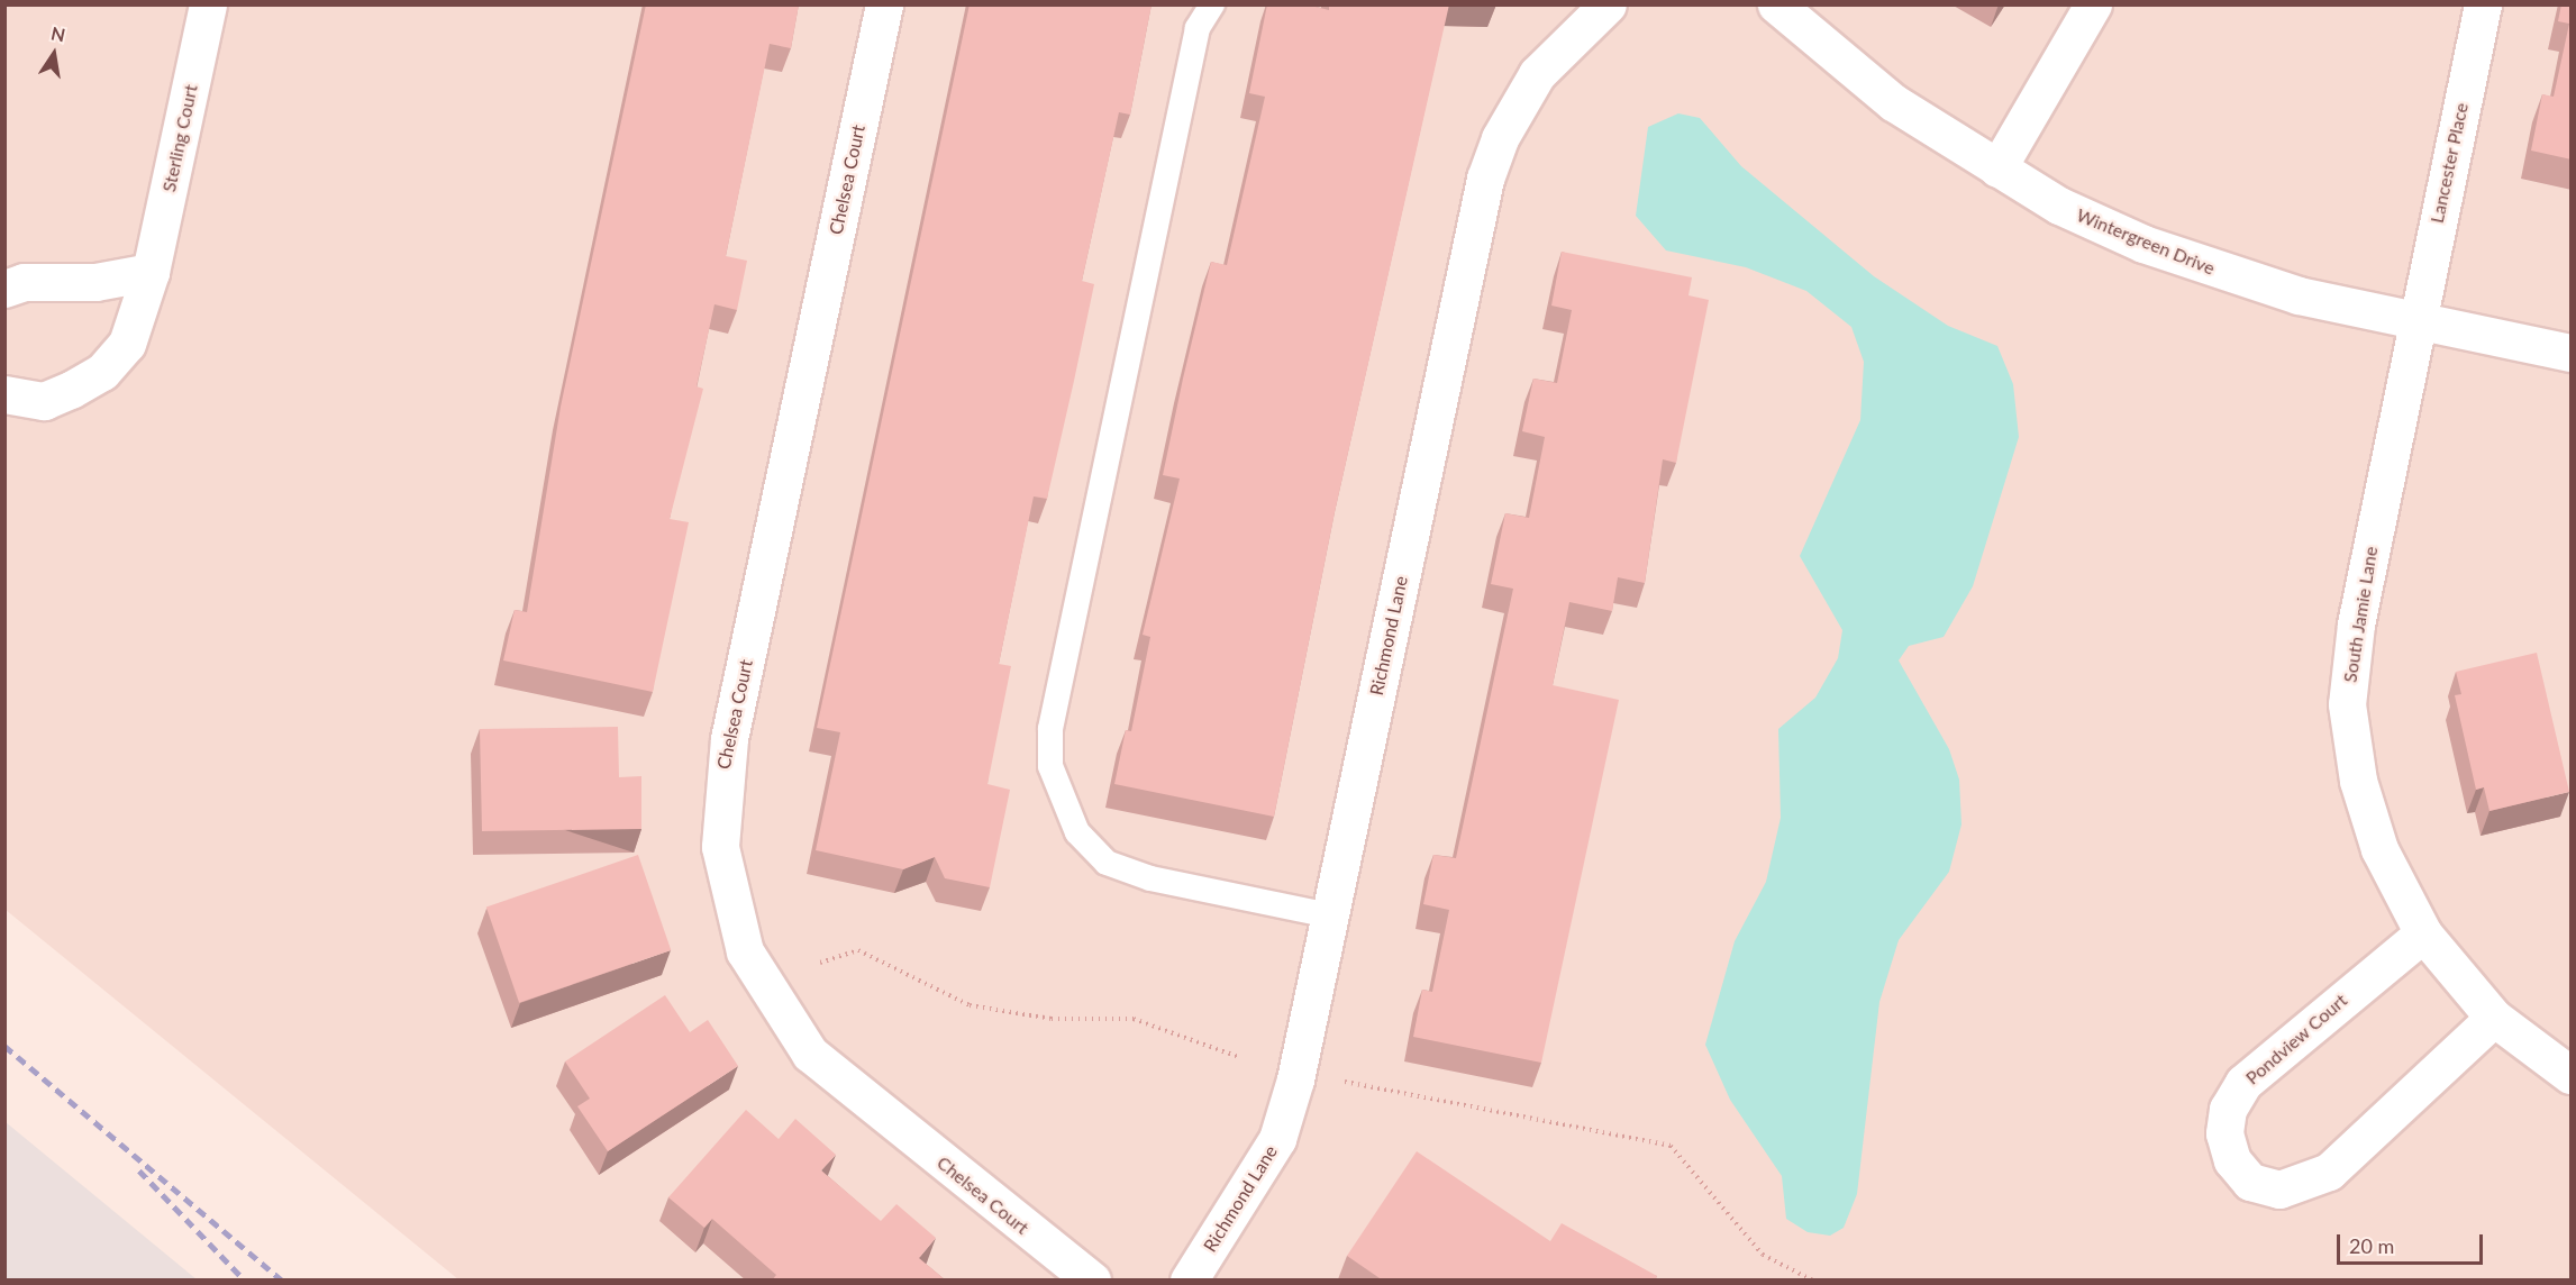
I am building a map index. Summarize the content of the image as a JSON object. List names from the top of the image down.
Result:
{
  "streets": {
    "street": [
      "Sterling Court",
      "Lancester Place",
      "Chelsea Court",
      "Wintergreen Drive",
      "South Jamie Lane",
      "Richmond Lane",
      "Pondview Court"
    ]
  },
  "crossings": [
    ["Lancester Place", "Wintergreen Drive"],
    ["Lancester Place", "South Jamie Lane"],
    ["Wintergreen Drive", "South Jamie Lane"],
    ["South Jamie Lane", "Pondview Court"]
  ],
  "scale_bar": "20 m",
  "north": "top"
}
